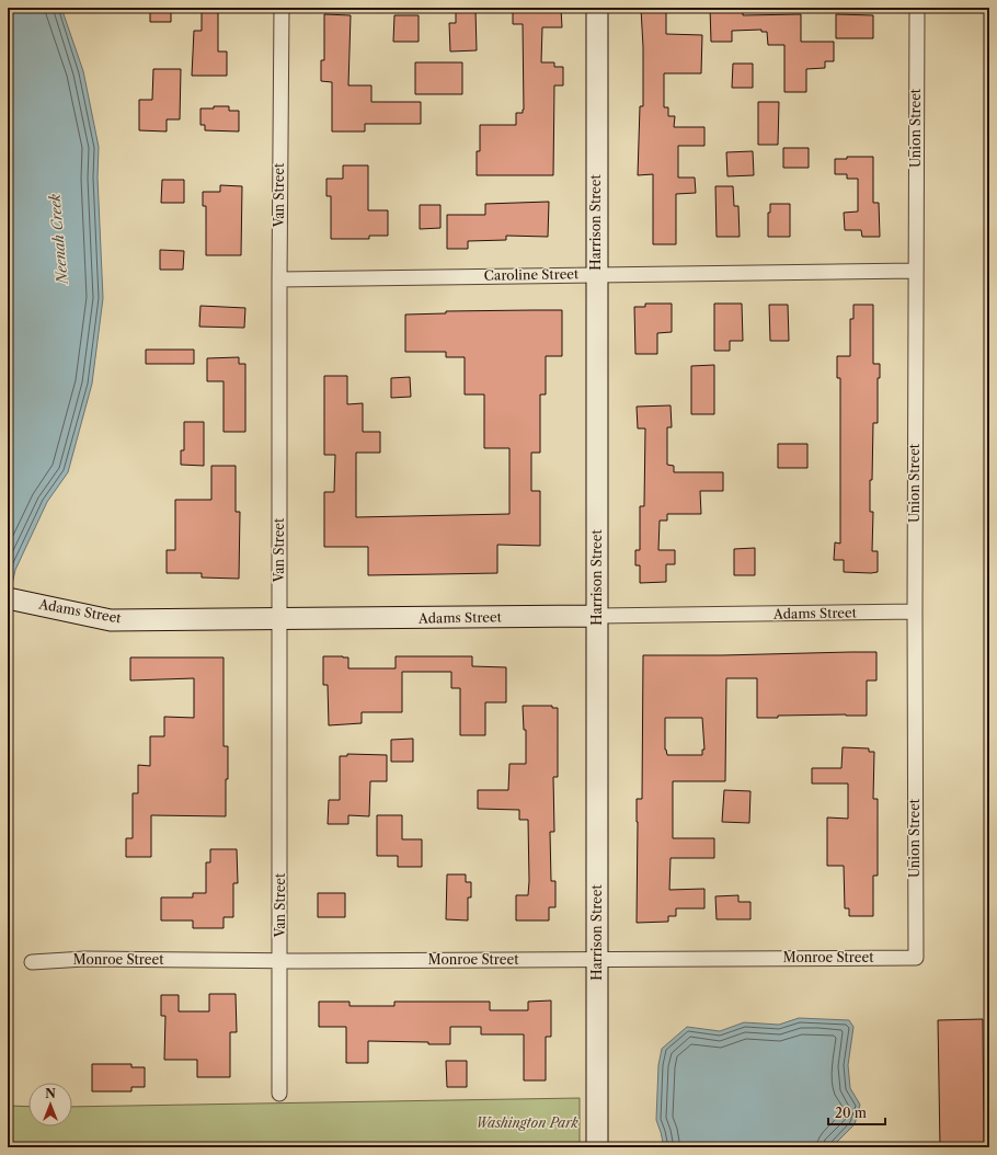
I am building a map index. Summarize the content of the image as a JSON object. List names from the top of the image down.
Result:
{
  "streets": {
    "street": [
      "Union Street",
      "Van Street",
      "Harrison Street",
      "Caroline Street",
      "Adams Street",
      "Monroe Street"
    ]
  },
  "crossings": [
    ["Union Street", "Caroline Street"],
    ["Union Street", "Adams Street"],
    ["Union Street", "Monroe Street"],
    ["Van Street", "Caroline Street"],
    ["Van Street", "Adams Street"],
    ["Van Street", "Monroe Street"],
    ["Harrison Street", "Caroline Street"],
    ["Harrison Street", "Adams Street"],
    ["Harrison Street", "Monroe Street"]
  ],
  "water": ["Neenah Creek"],
  "parks": ["Washington Park"],
  "scale_bar": "20 m",
  "north": "top"
}
